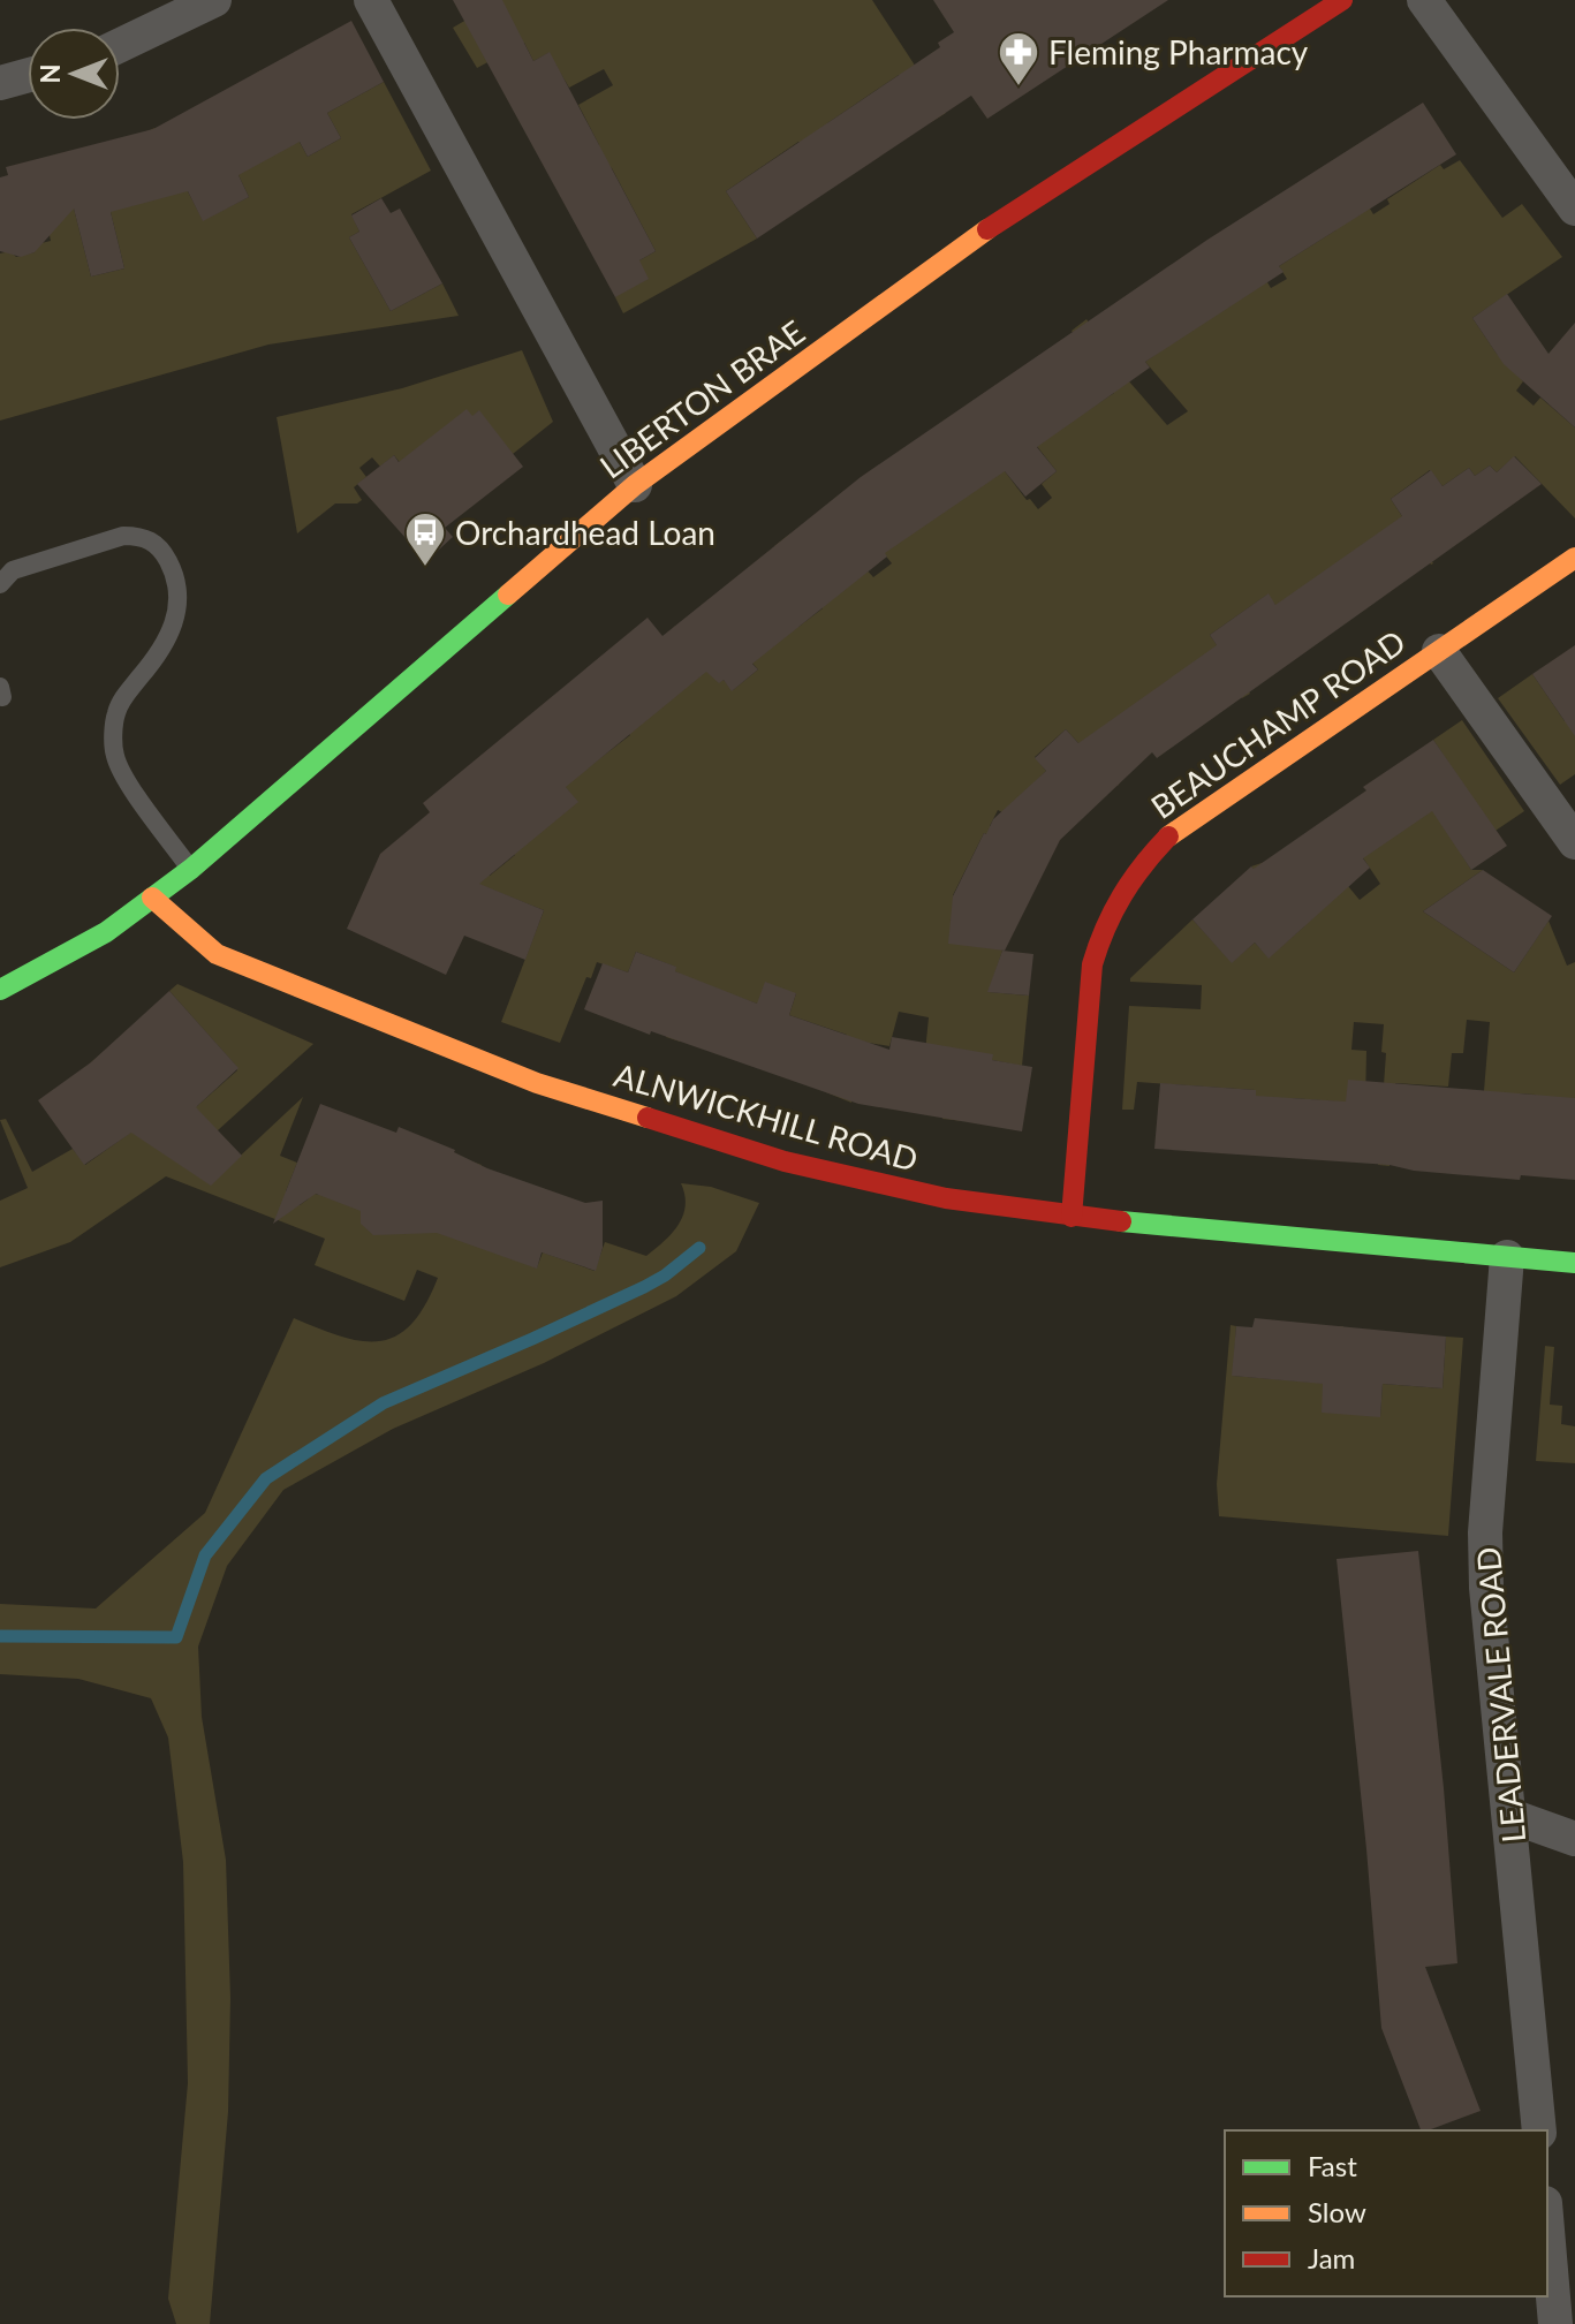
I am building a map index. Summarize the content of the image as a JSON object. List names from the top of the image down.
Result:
{
  "streets": {
    "street": [
      "LIBERTON BRAE",
      "BEAUCHAMP ROAD",
      "ALNWICKHILL ROAD",
      "LEADERVALE ROAD"
    ]
  },
  "crossings": [
    ["LIBERTON BRAE", "ALNWICKHILL ROAD"],
    ["BEAUCHAMP ROAD", "ALNWICKHILL ROAD"],
    ["ALNWICKHILL ROAD", "LEADERVALE ROAD"]
  ],
  "places": {
    "pharmacy": ["Fleming Pharmacy"],
    "bus stop": ["Orchardhead Loan"]
  },
  "legend": ["Fast", "Slow", "Jam"],
  "north": "left"
}
